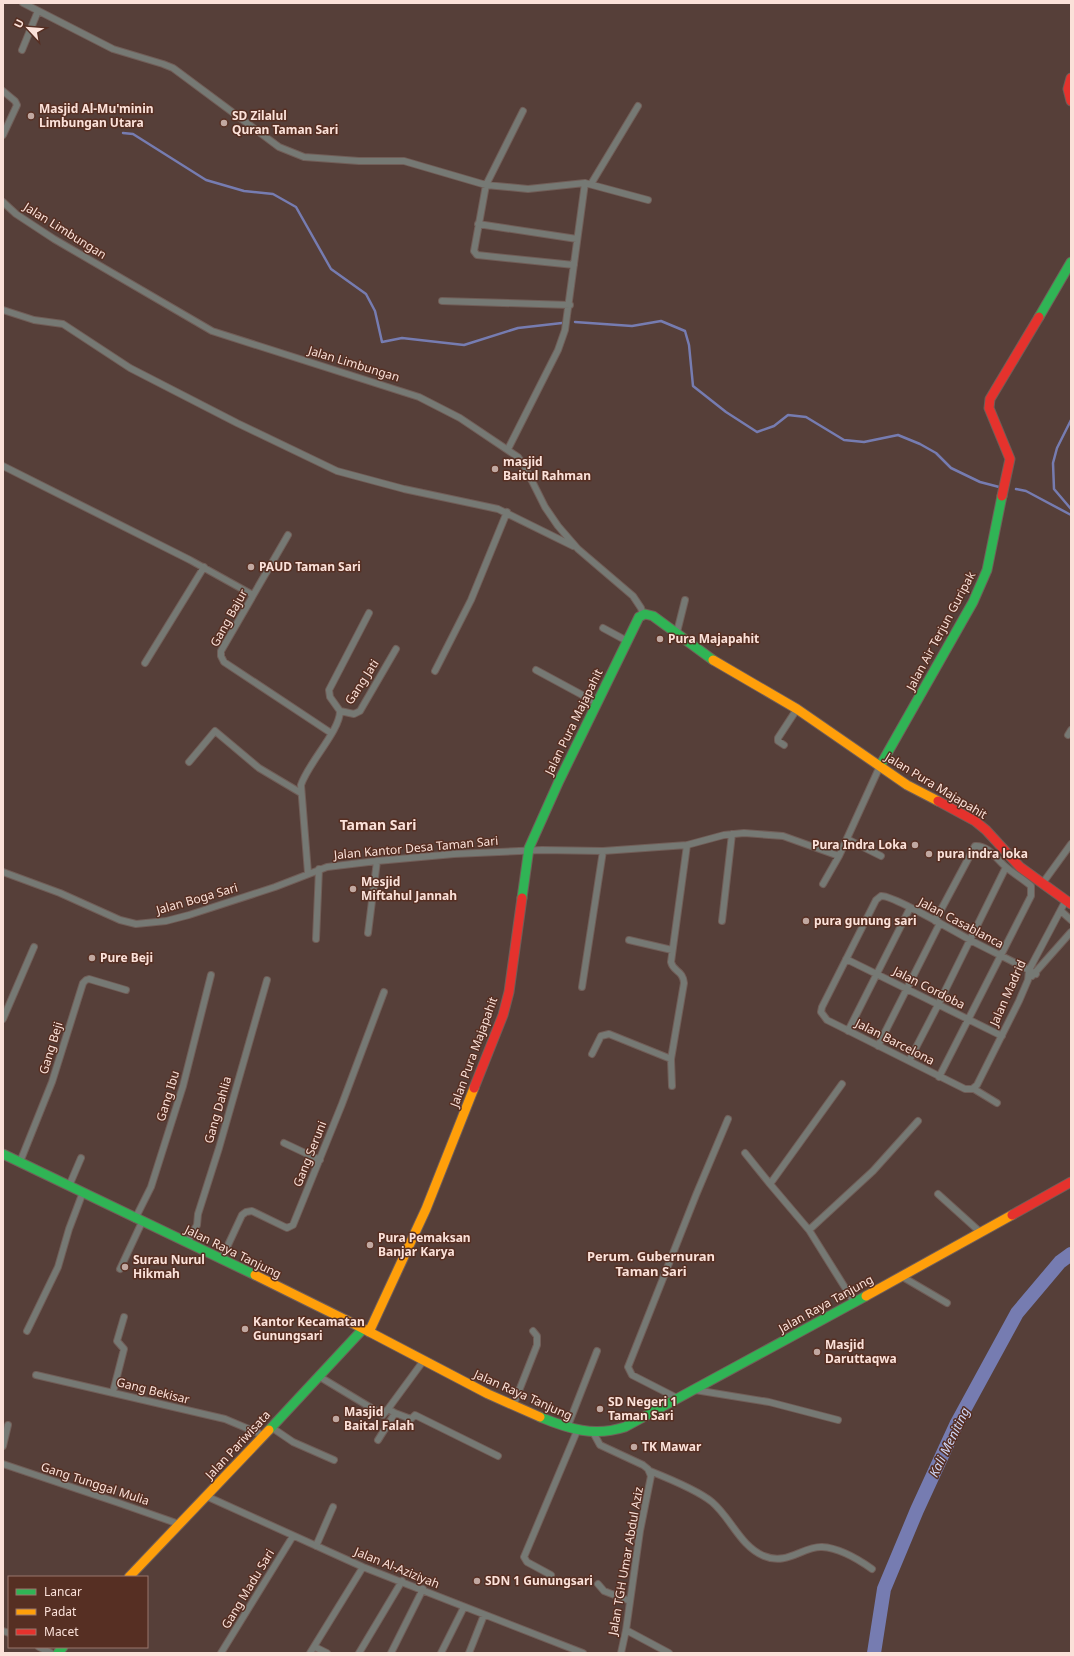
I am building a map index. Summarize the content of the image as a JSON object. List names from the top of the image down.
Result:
{
  "streets": {
    "street": [
      "Jalan Limbungan",
      "Gang Bajur",
      "Jalan Air Terjun Guripak",
      "Gang Jati",
      "Jalan Pura Majapahit",
      "Jalan Kantor Desa Taman Sari",
      "Jalan Boga Sari",
      "Jalan Casablanca",
      "Jalan Cordoba",
      "Jalan Madrid",
      "Jalan Barcelona",
      "Gang Beji",
      "Gang Ibu",
      "Gang Dahlia",
      "Gang Seruni",
      "Jalan Raya Tanjung",
      "Gang Bekisar",
      "Jalan Pariwisata",
      "Gang Tunggal Mulia",
      "Jalan TGH Umar Abdul Aziz",
      "Jalan Al-Aziziyah",
      "Gang Madu Sari"
    ]
  },
  "crossings": [
    ["Jalan Limbungan", "Jalan Pura Majapahit"],
    ["Jalan Air Terjun Guripak", "Jalan Pura Majapahit"],
    ["Jalan Pura Majapahit", "Jalan Kantor Desa Taman Sari"],
    ["Jalan Pura Majapahit", "Jalan Madrid"],
    ["Jalan Pura Majapahit", "Jalan Raya Tanjung"],
    ["Jalan Pura Majapahit", "Jalan Pariwisata"],
    ["Jalan Kantor Desa Taman Sari", "Jalan Boga Sari"],
    ["Jalan Casablanca", "Jalan Cordoba"],
    ["Jalan Casablanca", "Jalan Madrid"],
    ["Jalan Casablanca", "Jalan Barcelona"],
    ["Jalan Cordoba", "Jalan Madrid"],
    ["Jalan Cordoba", "Jalan Barcelona"],
    ["Jalan Madrid", "Jalan Barcelona"],
    ["Gang Beji", "Jalan Raya Tanjung"],
    ["Gang Ibu", "Jalan Raya Tanjung"],
    ["Gang Dahlia", "Jalan Raya Tanjung"],
    ["Gang Seruni", "Jalan Raya Tanjung"],
    ["Jalan Raya Tanjung", "Jalan Pariwisata"],
    ["Jalan Raya Tanjung", "Jalan TGH Umar Abdul Aziz"],
    ["Gang Bekisar", "Jalan Pariwisata"],
    ["Jalan Pariwisata", "Gang Tunggal Mulia"],
    ["Jalan Pariwisata", "Jalan Al-Aziziyah"],
    ["Jalan Al-Aziziyah", "Gang Madu Sari"]
  ],
  "districts": ["Taman Sari", "Perum. Gubernuran Taman Sari"],
  "water": ["Kali Meniting"],
  "places": [
    "Masjid Al-Mu'minin Limbungan Utara",
    "SD Zilalul Quran Taman Sari",
    "masjid Baitul Rahman",
    "PAUD Taman Sari",
    "Pura Majapahit",
    "Pura Indra Loka",
    "pura indra loka",
    "Mesjid Miftahul Jannah",
    "pura gunung sari",
    "Pure Beji",
    "Pura Pemaksan Banjar Karya",
    "Surau Nurul Hikmah",
    "Kantor Kecamatan Gunungsari",
    "Masjid Daruttaqwa",
    "SD Negeri 1 Taman Sari",
    "Masjid Baital Falah",
    "TK Mawar",
    "SDN 1 Gunungsari"
  ],
  "legend": ["Lancar", "Padat", "Macet"],
  "north": "top left"
}
